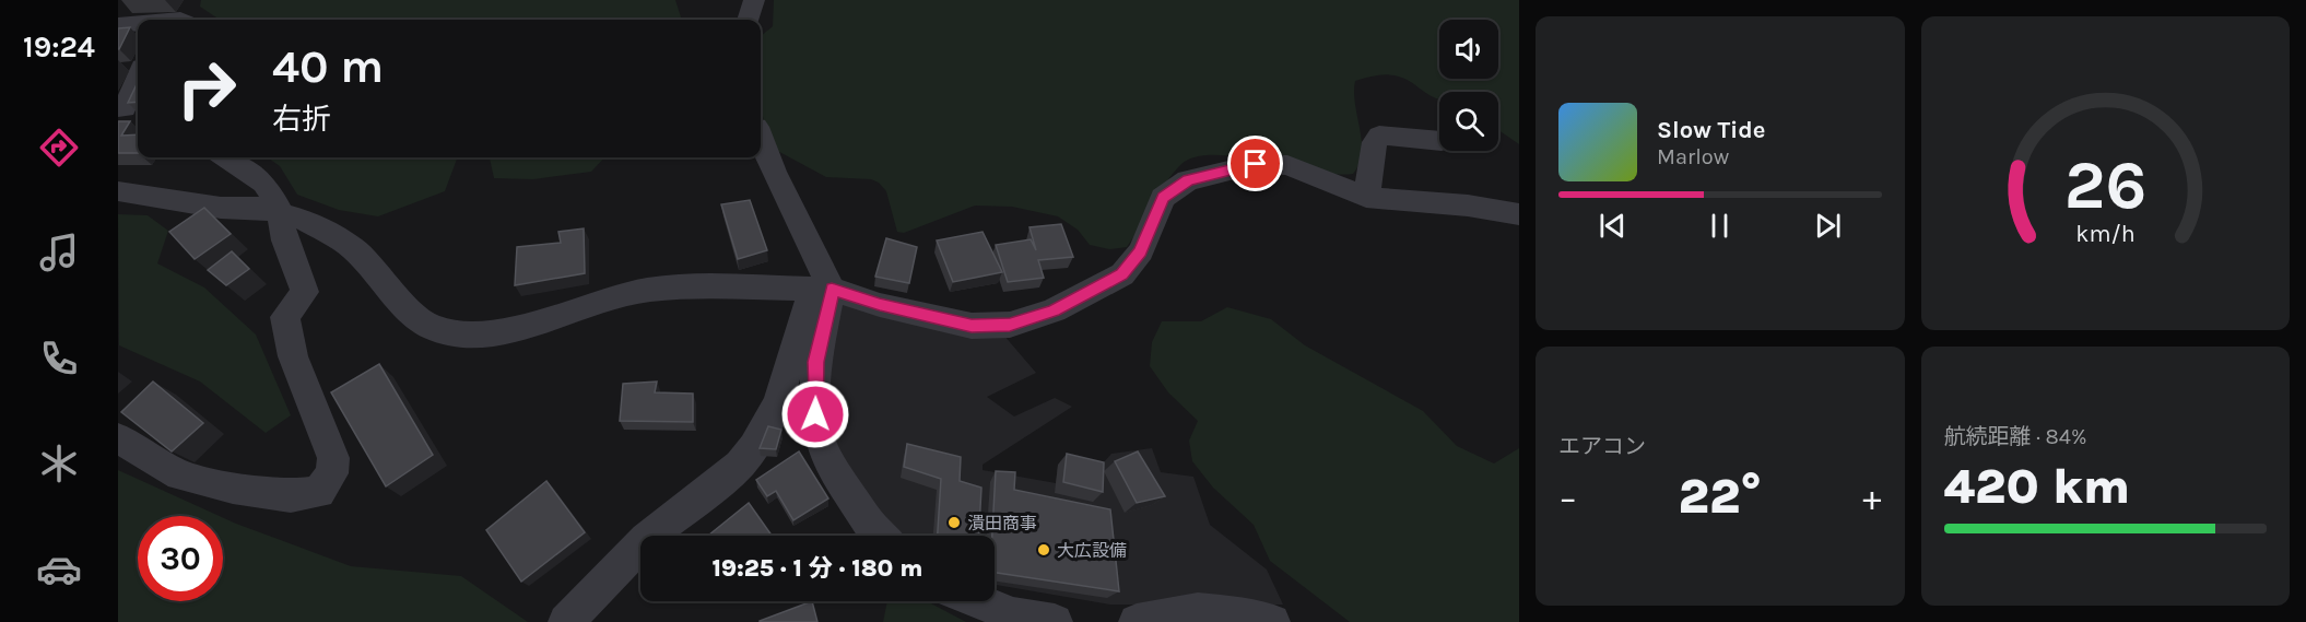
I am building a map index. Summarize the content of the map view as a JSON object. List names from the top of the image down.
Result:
{
  "places": ["潰田商事", "大広設備"],
  "page": {
    "tabs": "19:24",
    "turn": ["40 m", "右折"],
    "song": ["Slow Tide", "Marlow"],
    "tile": [
      "エアコン",
      ["航続距離 · 84%", "420 km"]
    ],
    "heat": ["−", "22°", "+"],
    "limit": "30",
    "trip": "19:25 · 1 分 · 180 m",
    "gauge": ["26", "km/h"]
  }
}
